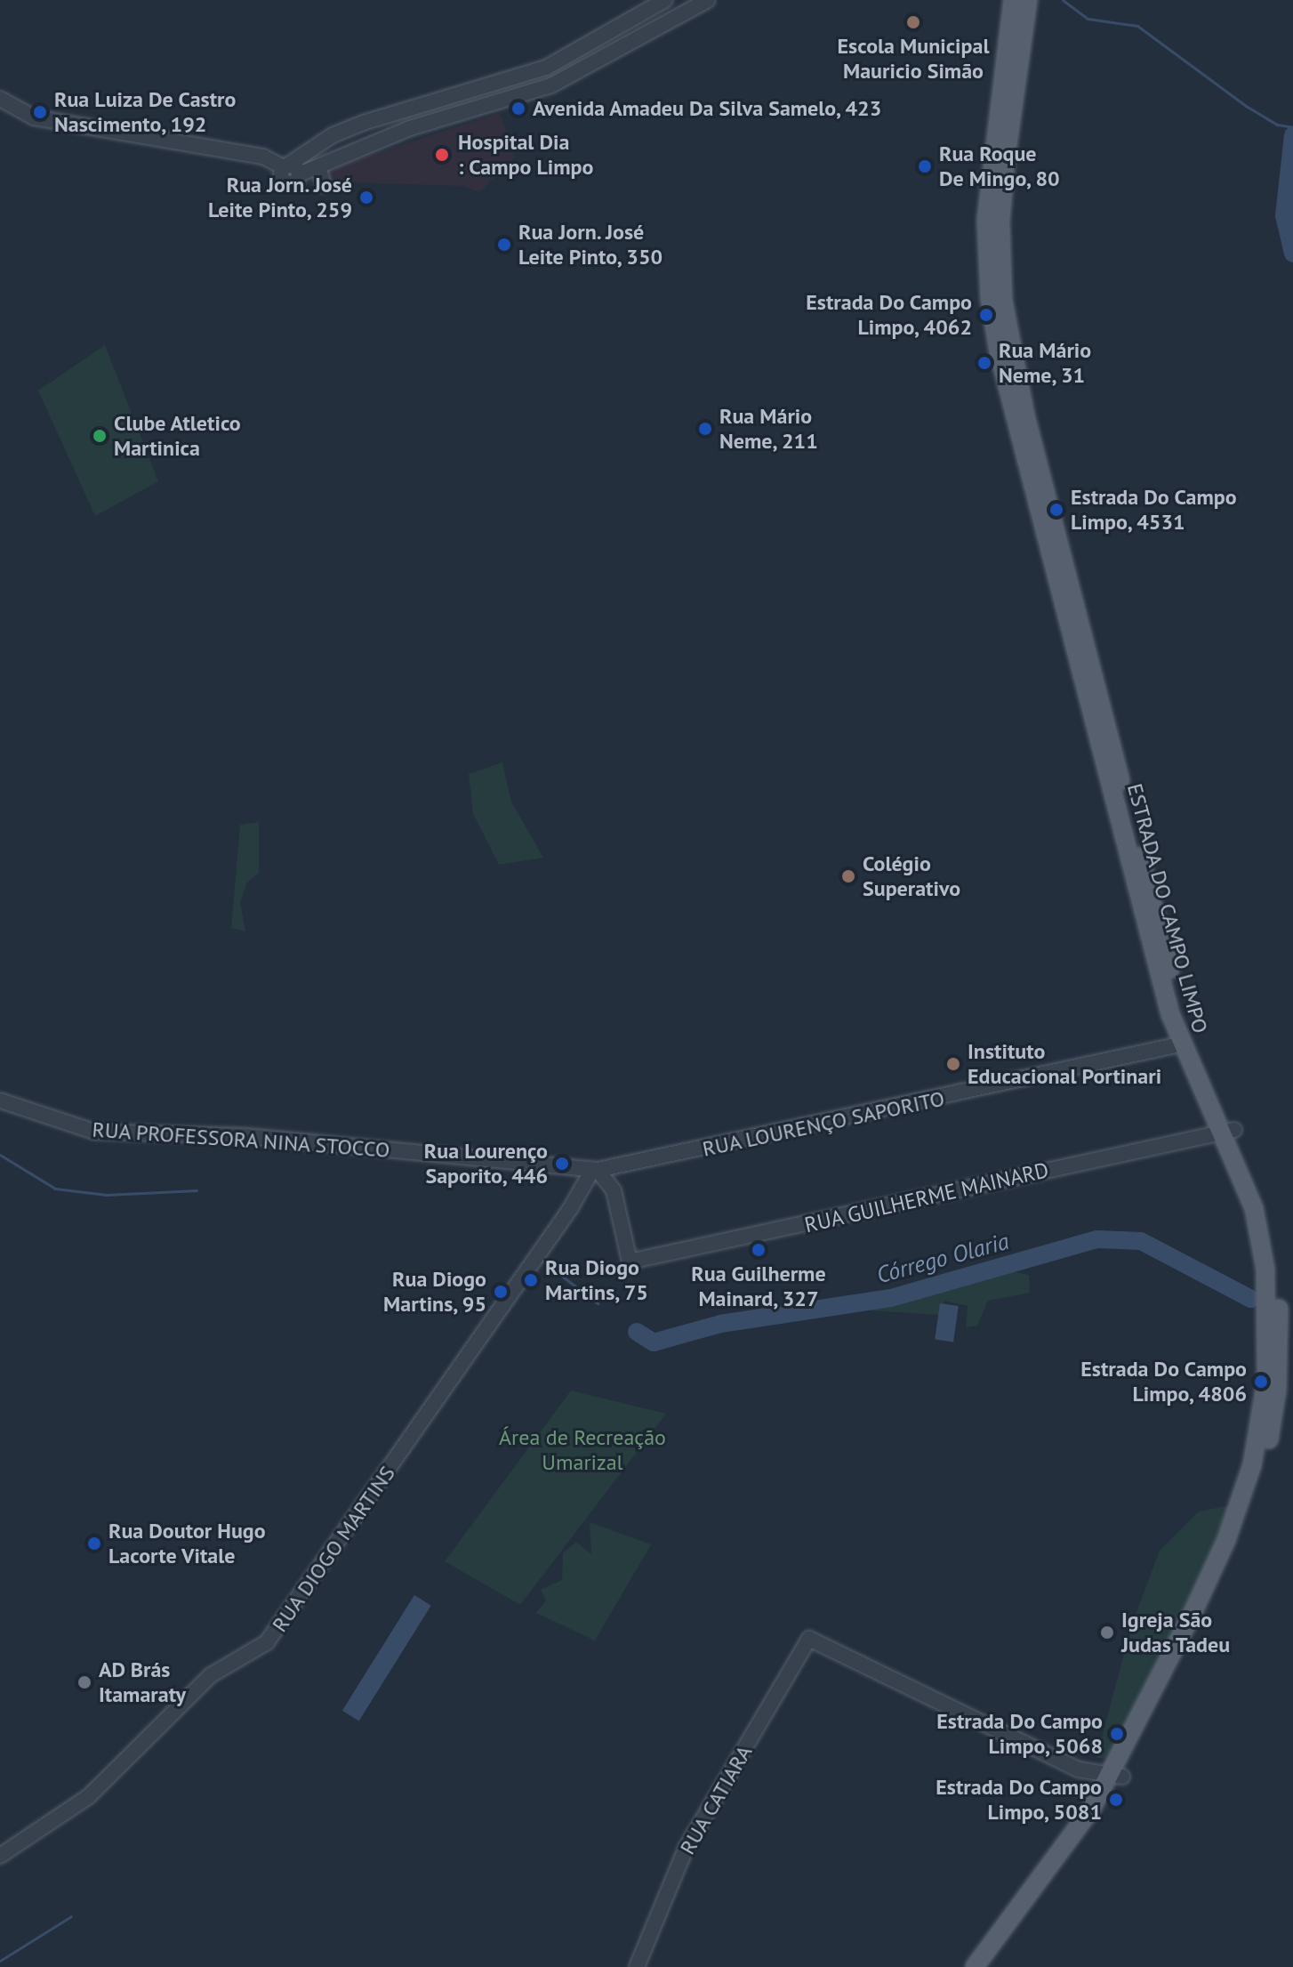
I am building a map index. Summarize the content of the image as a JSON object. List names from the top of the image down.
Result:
{
  "streets": {
    "main road": ["ESTRADA DO CAMPO LIMPO"],
    "street": [
      "RUA LOURENÇO SAPORITO",
      "RUA PROFESSORA NINA STOCCO",
      "RUA GUILHERME MAINARD",
      "RUA DIOGO MARTINS",
      "RUA CATIARA"
    ]
  },
  "crossings": [
    ["ESTRADA DO CAMPO LIMPO", "RUA LOURENÇO SAPORITO"],
    ["ESTRADA DO CAMPO LIMPO", "RUA GUILHERME MAINARD"],
    ["ESTRADA DO CAMPO LIMPO", "RUA CATIARA"],
    ["RUA LOURENÇO SAPORITO", "RUA PROFESSORA NINA STOCCO"],
    ["RUA LOURENÇO SAPORITO", "RUA DIOGO MARTINS"],
    ["RUA PROFESSORA NINA STOCCO", "RUA DIOGO MARTINS"]
  ],
  "water": ["Córrego Olaria"],
  "parks": ["Área de Recreação Umarizal"],
  "places": [
    "Escola Municipal Mauricio Simão",
    "Avenida Amadeu Da Silva Samelo, 423",
    "Rua Luiza De Castro Nascimento, 192",
    "Hospital Dia : Campo Limpo",
    "Rua Roque De Mingo, 80",
    "Rua Jorn. José Leite Pinto, 259",
    "Rua Jorn. José Leite Pinto, 350",
    "Estrada Do Campo Limpo, 4062",
    "Rua Mário Neme, 31",
    "Rua Mário Neme, 211",
    "Clube Atletico Martinica",
    "Estrada Do Campo Limpo, 4531",
    "Colégio Superativo",
    "Instituto Educacional Portinari",
    "Rua Lourenço Saporito, 446",
    "Rua Guilherme Mainard, 327",
    "Rua Diogo Martins, 75",
    "Rua Diogo Martins, 95",
    "Estrada Do Campo Limpo, 4806",
    "Rua Doutor Hugo Lacorte Vitale",
    "Igreja São Judas Tadeu",
    "AD Brás Itamaraty",
    "Estrada Do Campo Limpo, 5068",
    "Estrada Do Campo Limpo, 5081"
  ]
}
